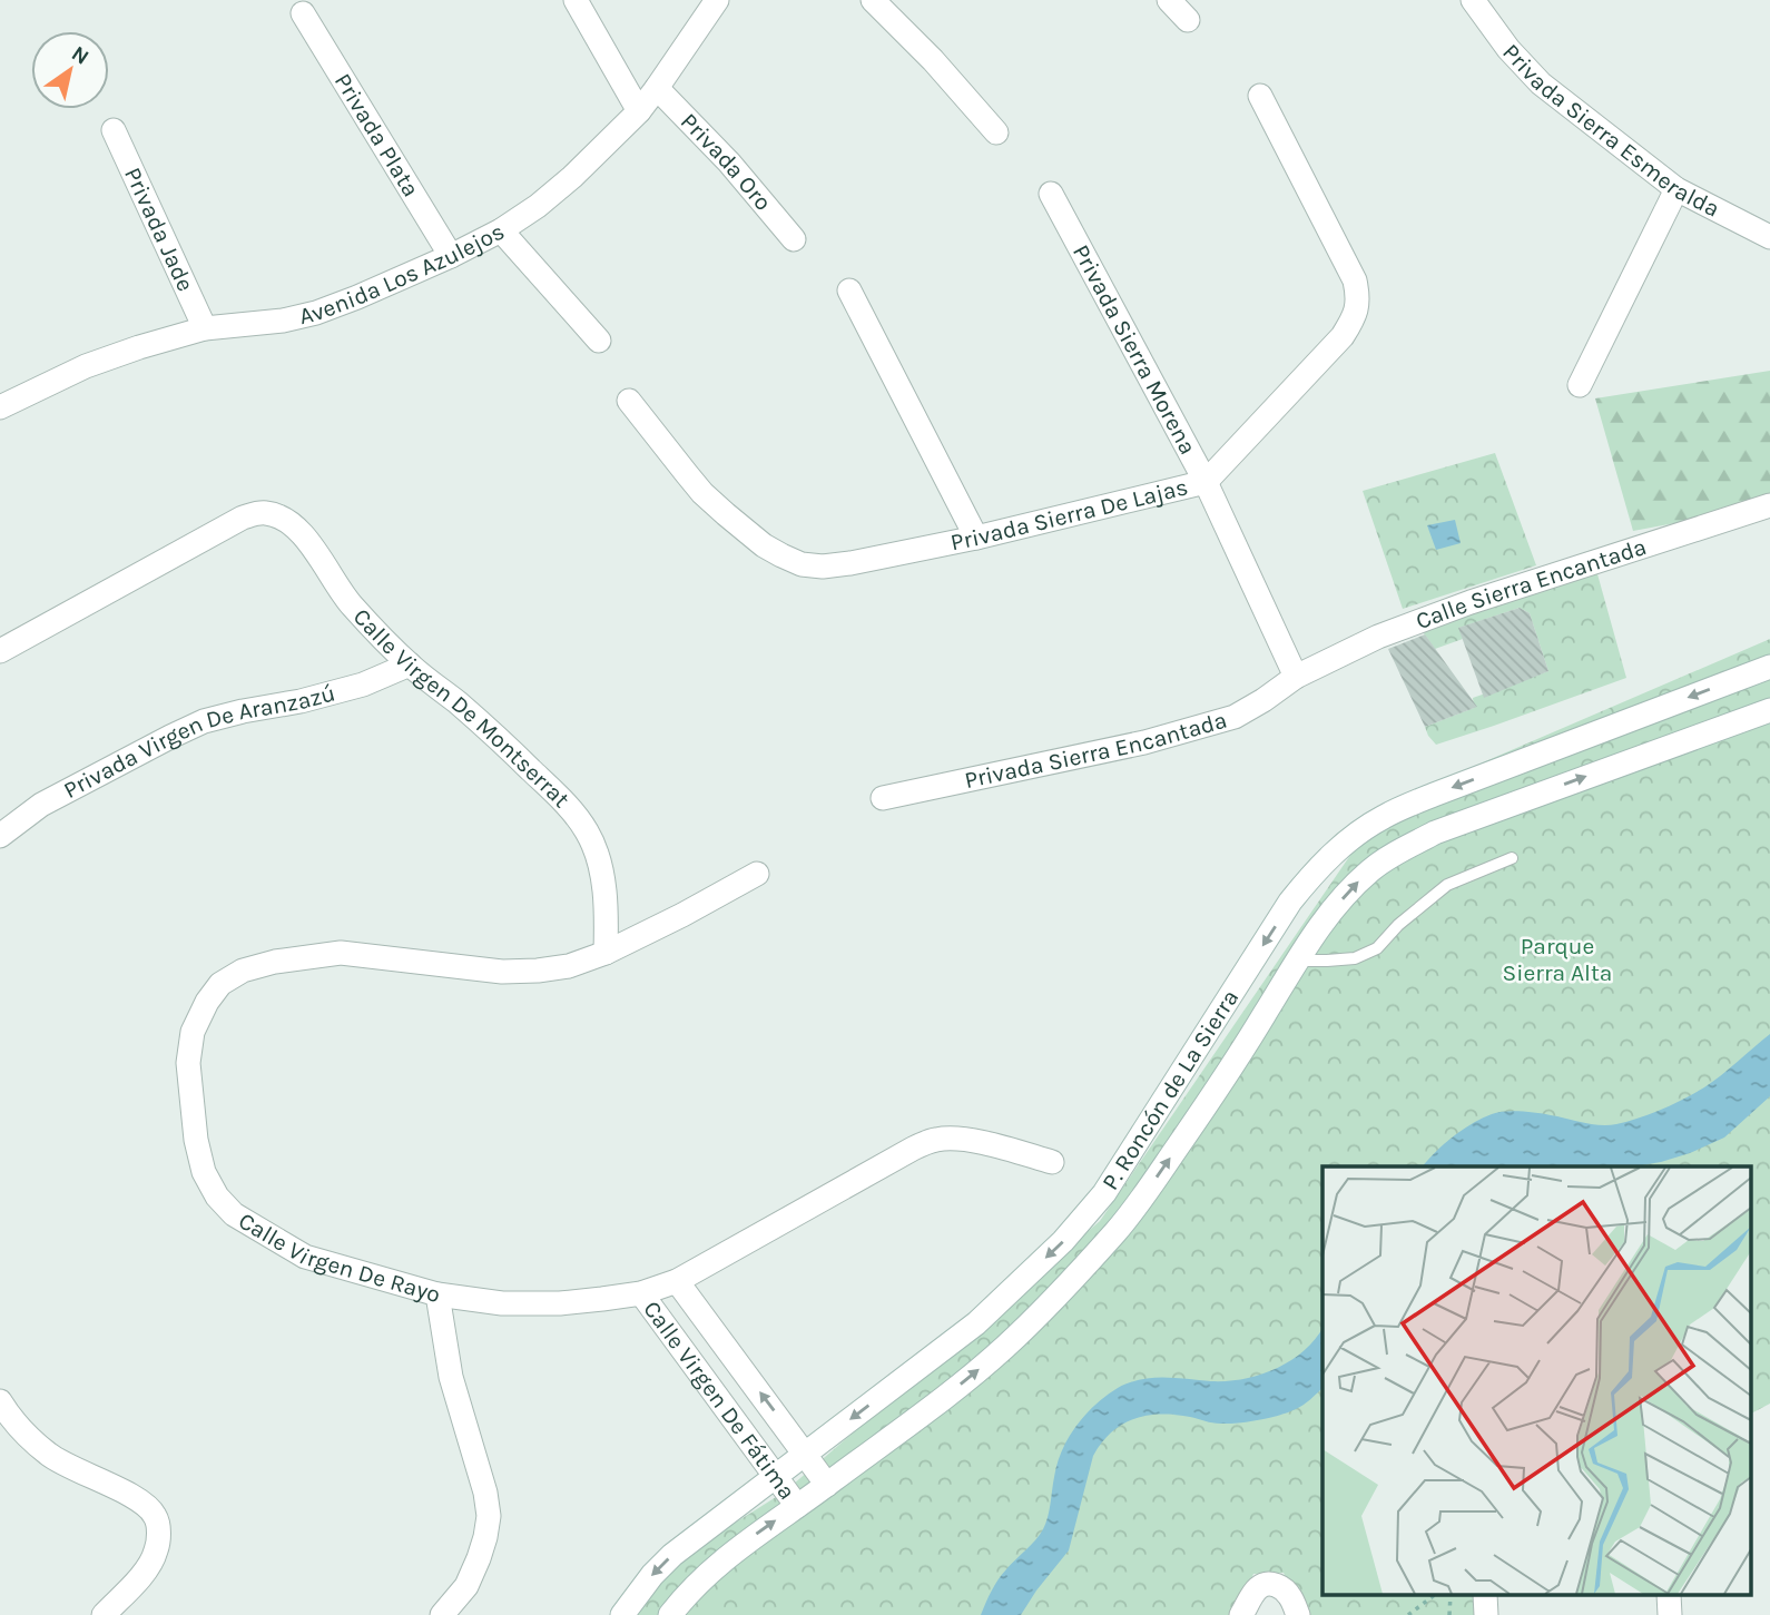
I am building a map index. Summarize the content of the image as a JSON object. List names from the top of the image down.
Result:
{
  "streets": {
    "street": [
      "Privada Sierra Esmeralda",
      "Privada Plata",
      "Privada Oro",
      "Privada Jade",
      "Avenida Los Azulejos",
      "Privada Sierra Morena",
      "Privada Sierra De Lajas",
      "Calle Sierra Encantada",
      "Calle Virgen De Montserrat",
      "Privada Virgen De Aranzazú",
      "Privada Sierra Encantada",
      "P. Roncón de La Sierra",
      "Calle Virgen De Rayo",
      "Calle Virgen De Fátima"
    ]
  },
  "crossings": [
    ["Privada Plata", "Avenida Los Azulejos"],
    ["Privada Oro", "Avenida Los Azulejos"],
    ["Privada Jade", "Avenida Los Azulejos"],
    ["Privada Sierra Morena", "Privada Sierra De Lajas"],
    ["Privada Sierra Morena", "Calle Sierra Encantada"],
    ["Privada Sierra Morena", "Privada Sierra Encantada"],
    ["Calle Sierra Encantada", "Privada Sierra Encantada"],
    ["Calle Virgen De Montserrat", "Privada Virgen De Aranzazú"],
    ["Calle Virgen De Montserrat", "Calle Virgen De Rayo"],
    ["P. Roncón de La Sierra", "Calle Virgen De Fátima"],
    ["Calle Virgen De Rayo", "Calle Virgen De Fátima"]
  ],
  "parks": ["Parque Sierra Alta"],
  "north": "top right"
}
